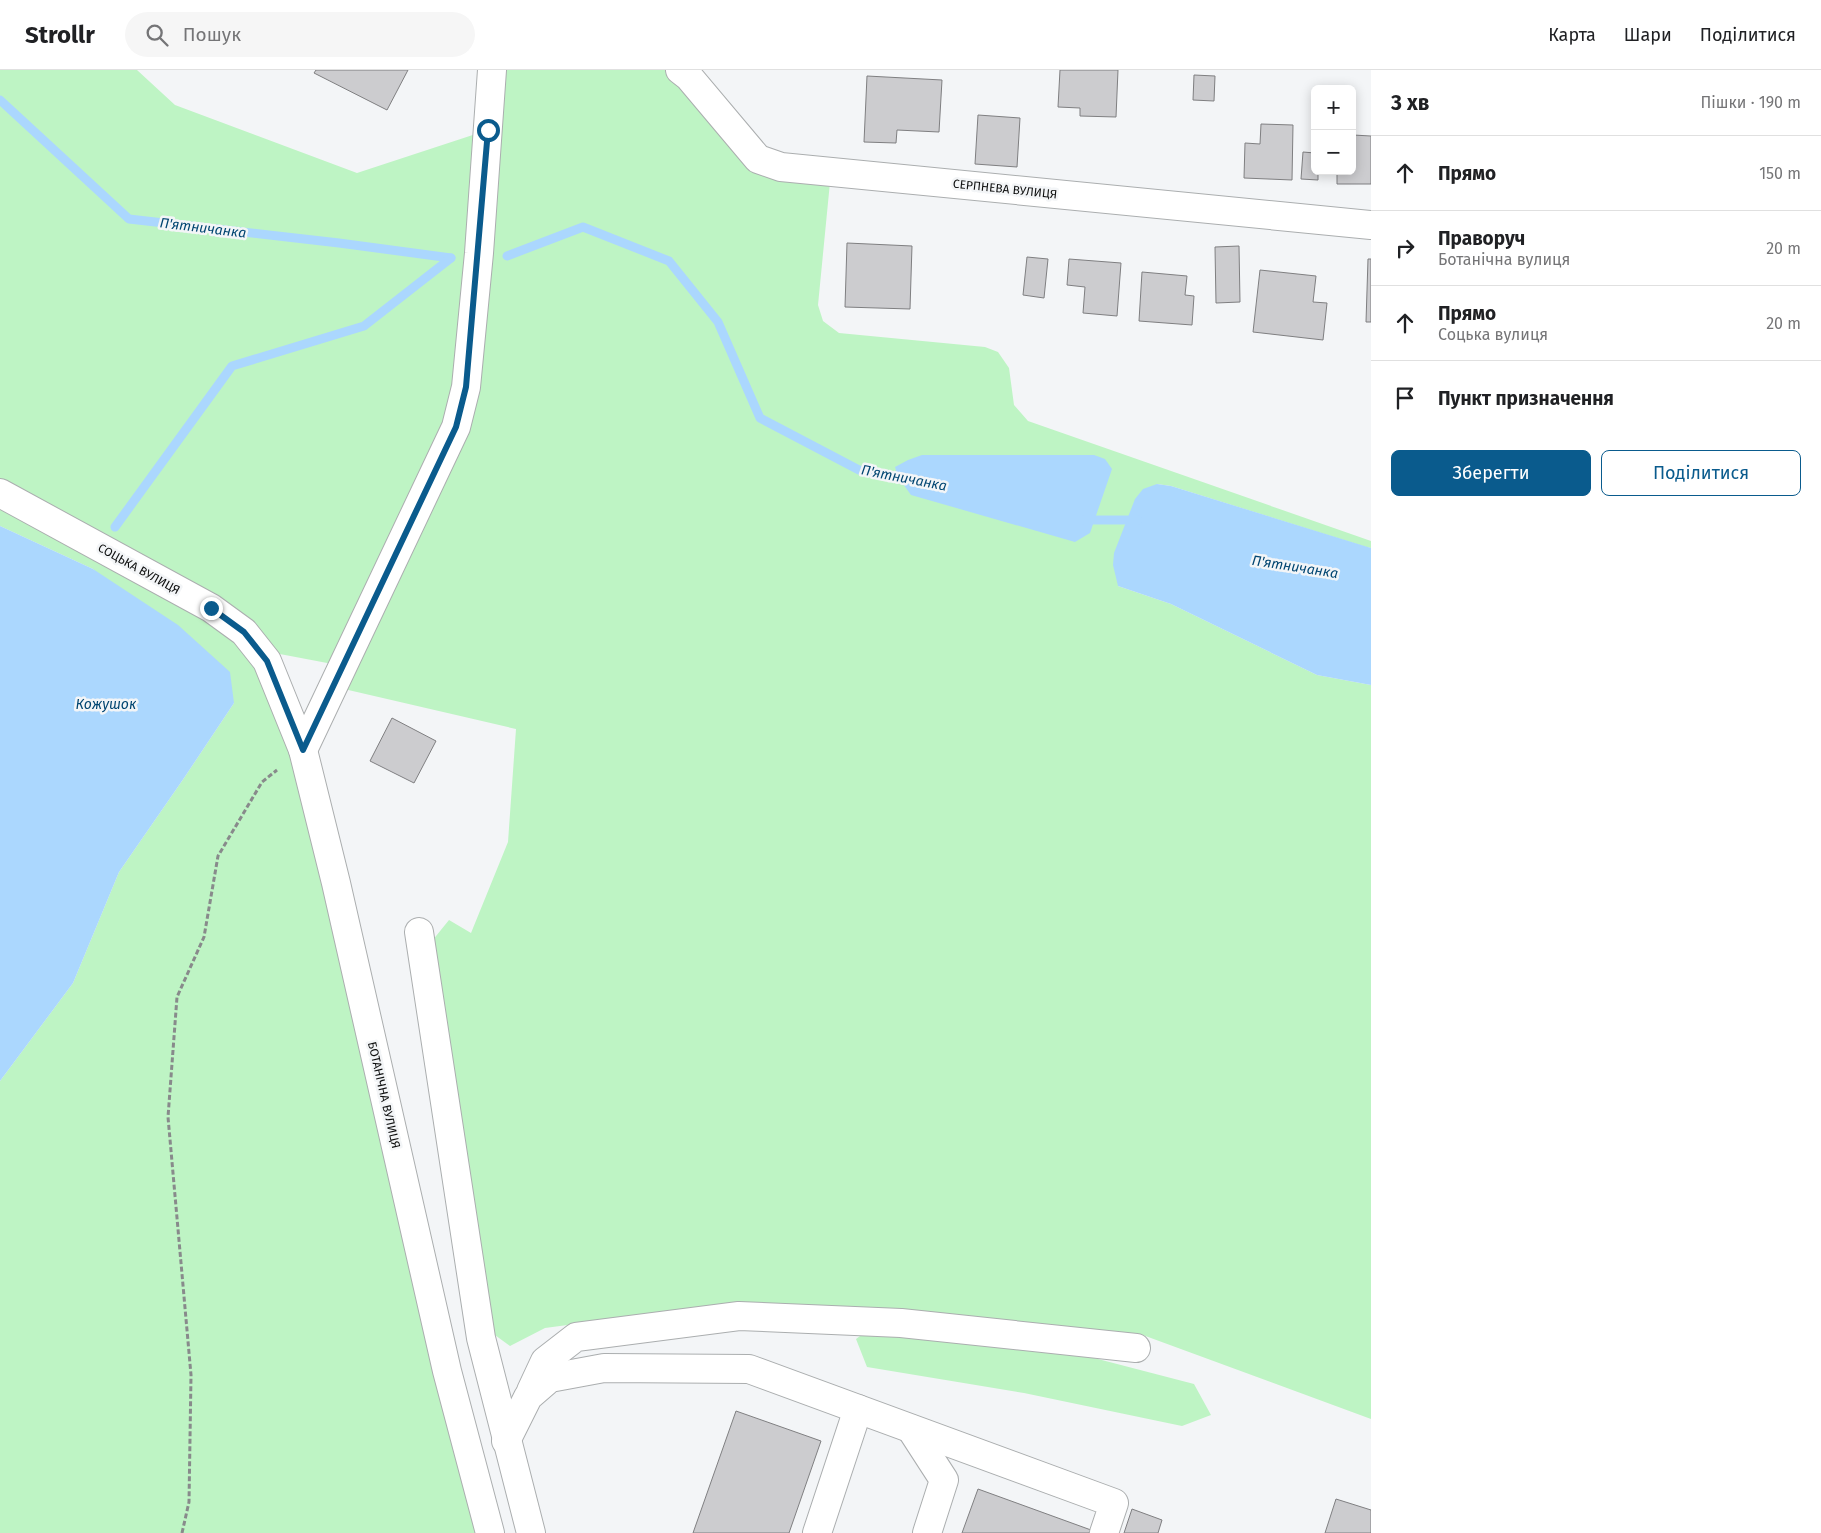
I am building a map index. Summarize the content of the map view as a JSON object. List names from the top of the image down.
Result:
{
  "streets": {
    "street": ["СЕРПНЕВА ВУЛИЦЯ", "СОЦЬКА ВУЛИЦЯ", "БОТАНІЧНА ВУЛИЦЯ"]
  },
  "crossings": [
    ["СОЦЬКА ВУЛИЦЯ", "БОТАНІЧНА ВУЛИЦЯ"]
  ],
  "water": ["П'ятничанка", "Кожушок"],
  "page": {
    "header": "Strollr",
    "search": "Пошук",
    "nav": ["Карта", "Шари", "Поділитися"],
    "heading": ["3 хв", "Пішки · 190 m"],
    "map_buttons": ["+", "−"],
    "list": [
      ["Прямо", "150 m"],
      ["Праворуч", "Ботанічна вулиця", "20 m"],
      ["Прямо", "Соцька вулиця", "20 m"],
      "Пункт призначення"
    ],
    "buttons": ["Зберегти", "Поділитися"]
  }
}
